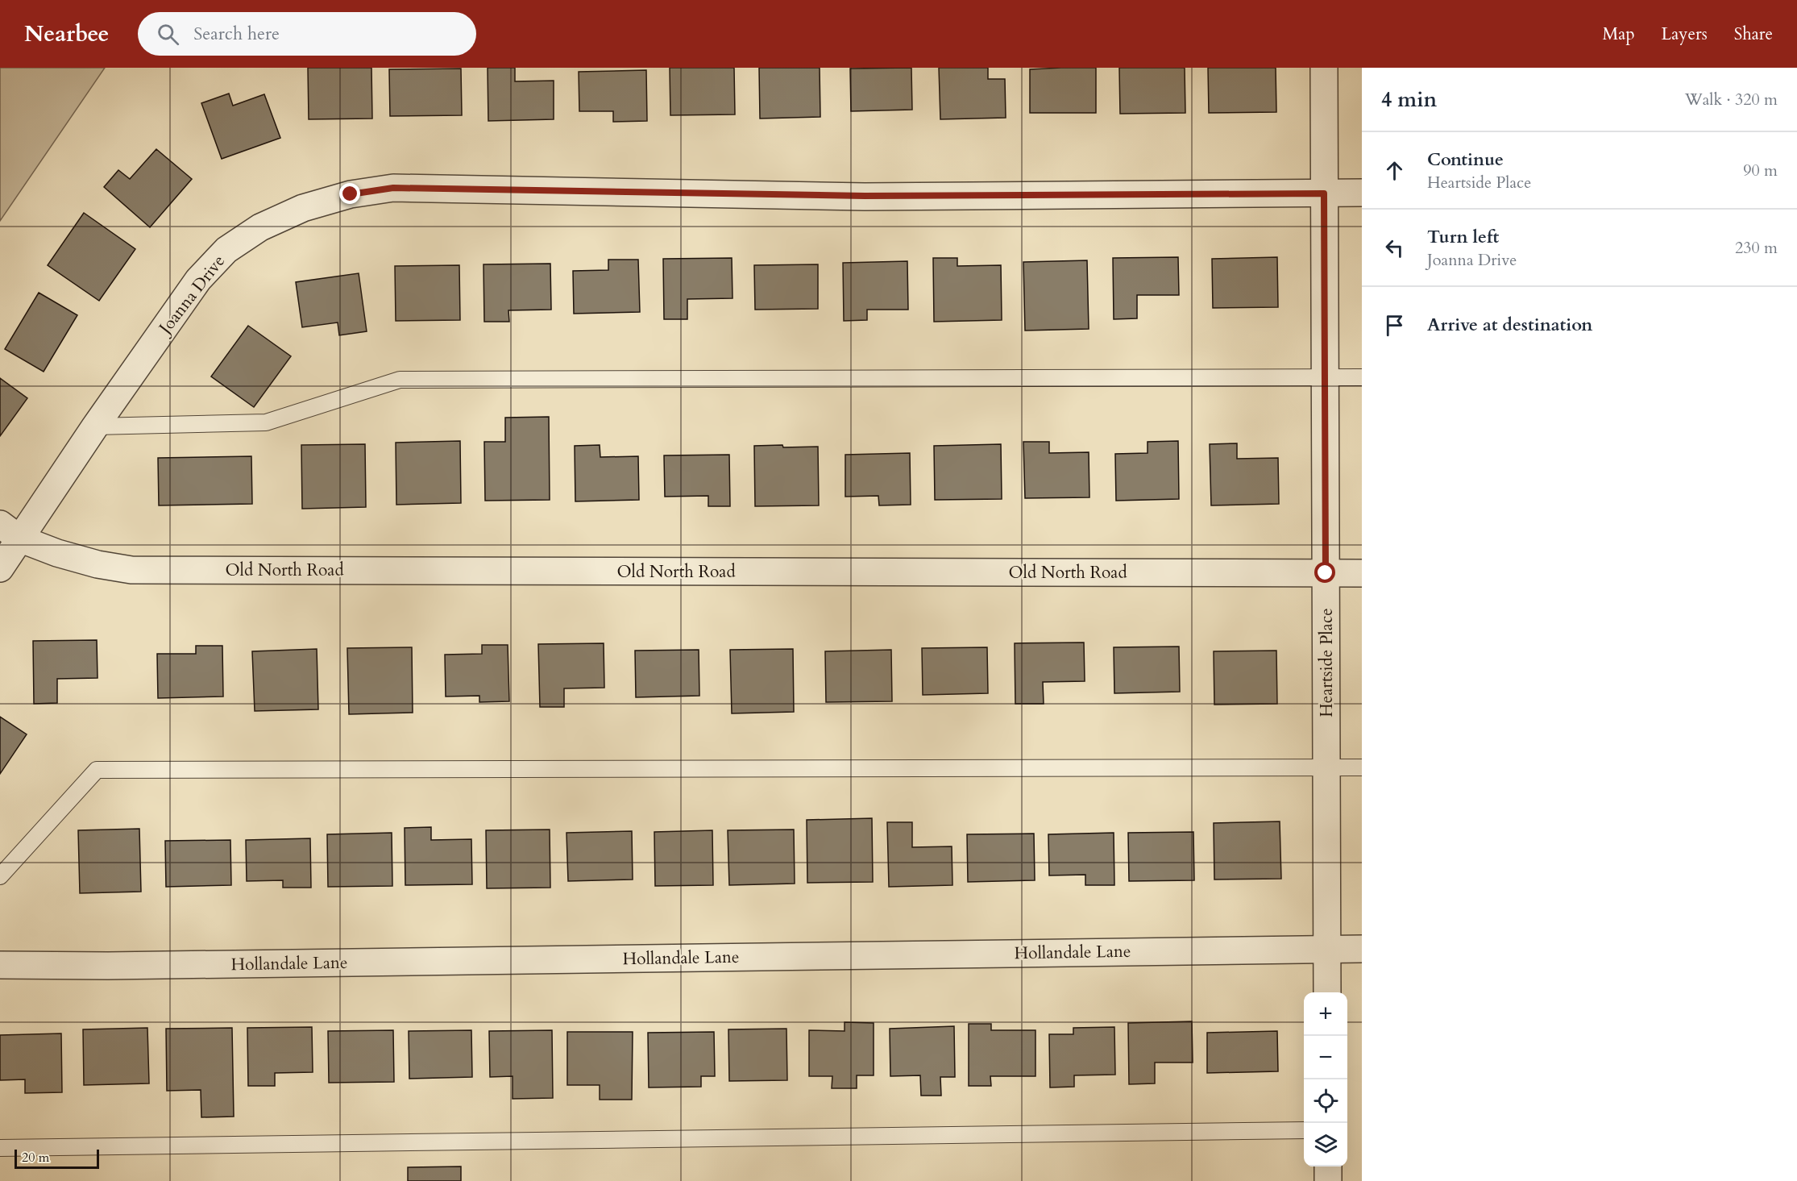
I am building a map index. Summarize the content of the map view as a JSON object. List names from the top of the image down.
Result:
{
  "streets": {
    "street": [
      "Joanna Drive",
      "Old North Road",
      "Heartside Place",
      "Hollandale Lane"
    ]
  },
  "crossings": [
    ["Joanna Drive", "Old North Road"],
    ["Joanna Drive", "Heartside Place"],
    ["Old North Road", "Heartside Place"],
    ["Heartside Place", "Hollandale Lane"]
  ],
  "scale_bar": "20 m",
  "page": {
    "header": "Nearbee",
    "search": "Search here",
    "nav": ["Map", "Layers", "Share"],
    "heading": ["4 min", "Walk · 320 m"],
    "list": [
      ["Continue", "Heartside Place", "90 m"],
      ["Turn left", "Joanna Drive", "230 m"],
      "Arrive at destination"
    ],
    "map_buttons": ["+", "−"],
    "scale": "20 m"
  }
}
